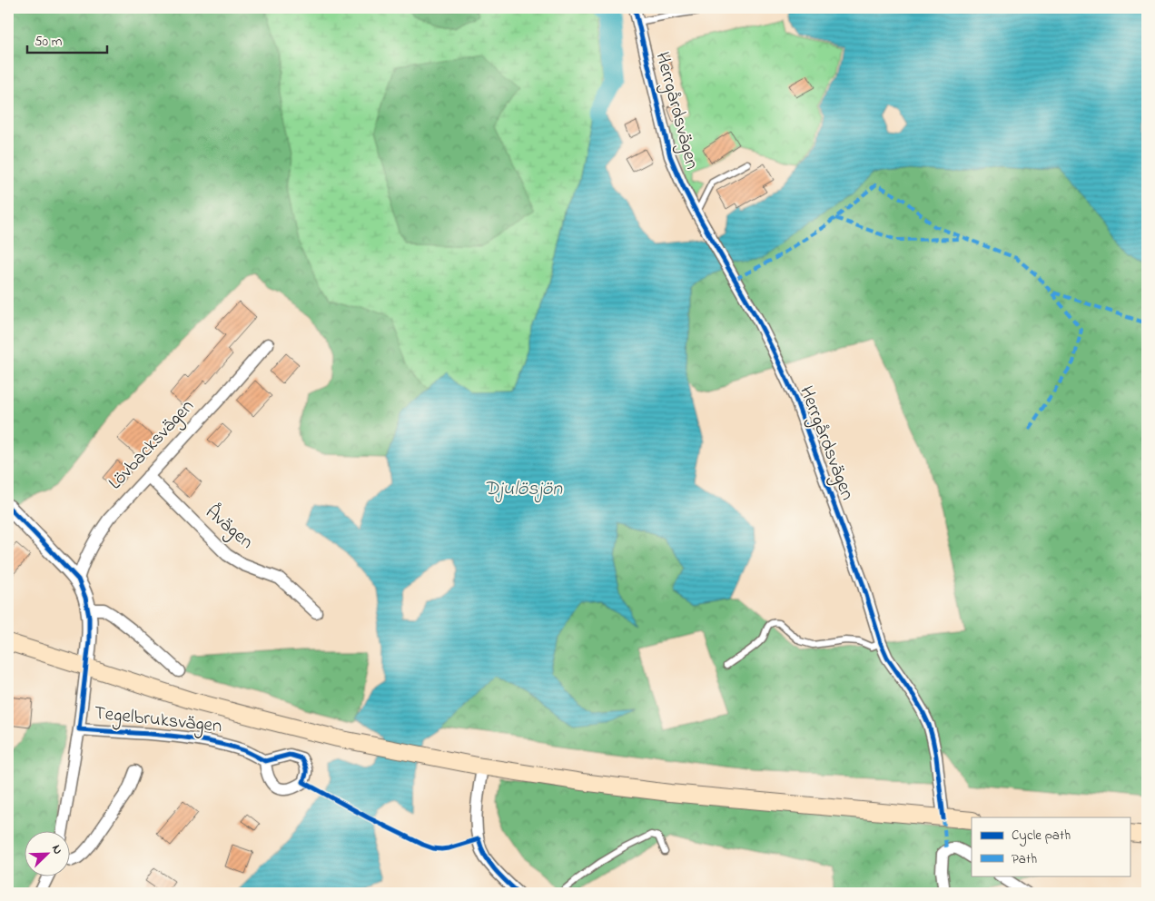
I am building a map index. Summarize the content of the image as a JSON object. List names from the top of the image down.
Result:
{
  "streets": {
    "street": [
      "Herrgårdsvägen",
      "Lövbacksvägen",
      "Åvägen",
      "Tegelbruksvägen"
    ]
  },
  "crossings": [
    ["Lövbacksvägen", "Åvägen"]
  ],
  "water": ["Djulösjön"],
  "legend": ["Cycle path", "Path"],
  "scale_bar": "50 m",
  "north": "top right"
}
